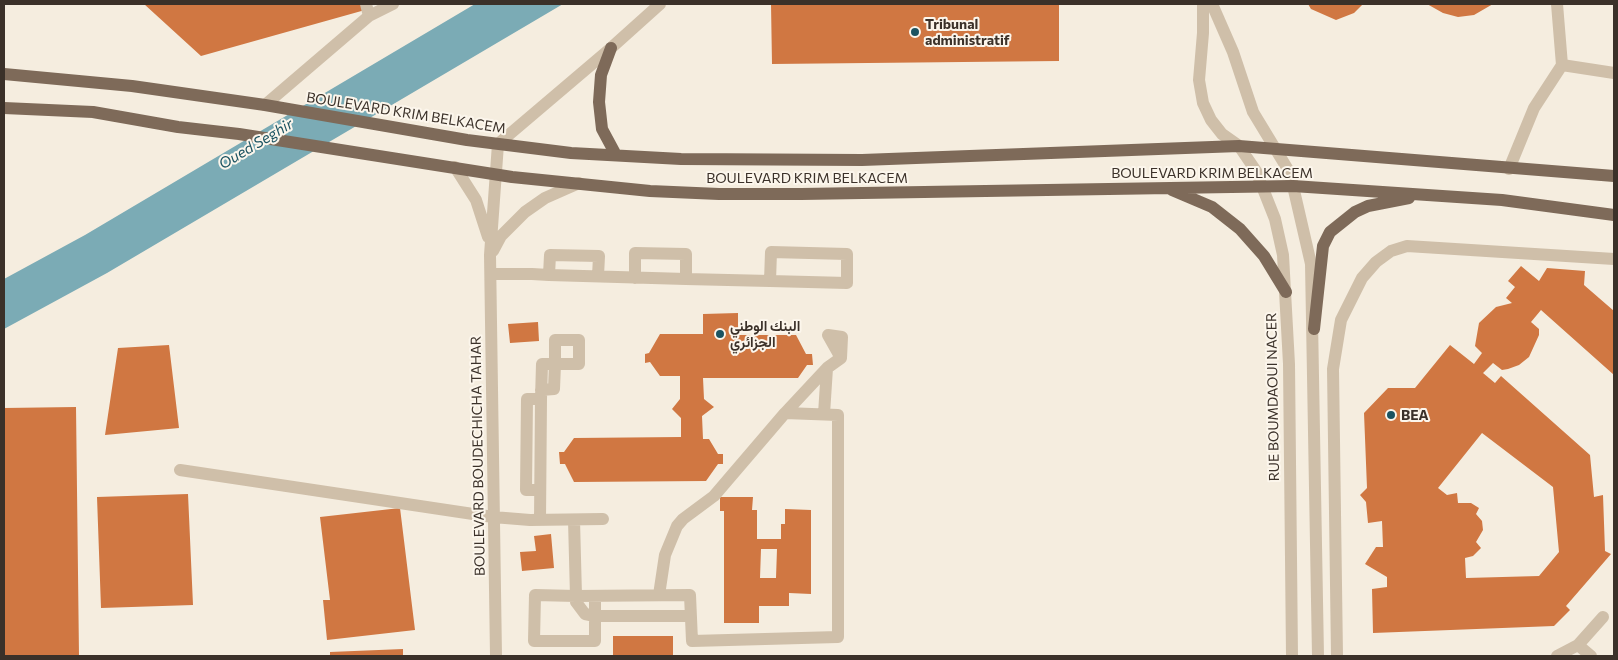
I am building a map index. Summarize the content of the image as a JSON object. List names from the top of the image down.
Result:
{
  "streets": {
    "main road": ["BOULEVARD KRIM BELKACEM"],
    "street": ["RUE BOUMDAOUI NACER", "BOULEVARD BOUDECHICHA TAHAR"]
  },
  "crossings": [
    ["BOULEVARD KRIM BELKACEM", "RUE BOUMDAOUI NACER"],
    ["BOULEVARD KRIM BELKACEM", "BOULEVARD BOUDECHICHA TAHAR"]
  ],
  "water": ["Oued Seghir"],
  "places": ["Tribunal administratif", "البنك الوطني الجزائري", "BEA"]
}
